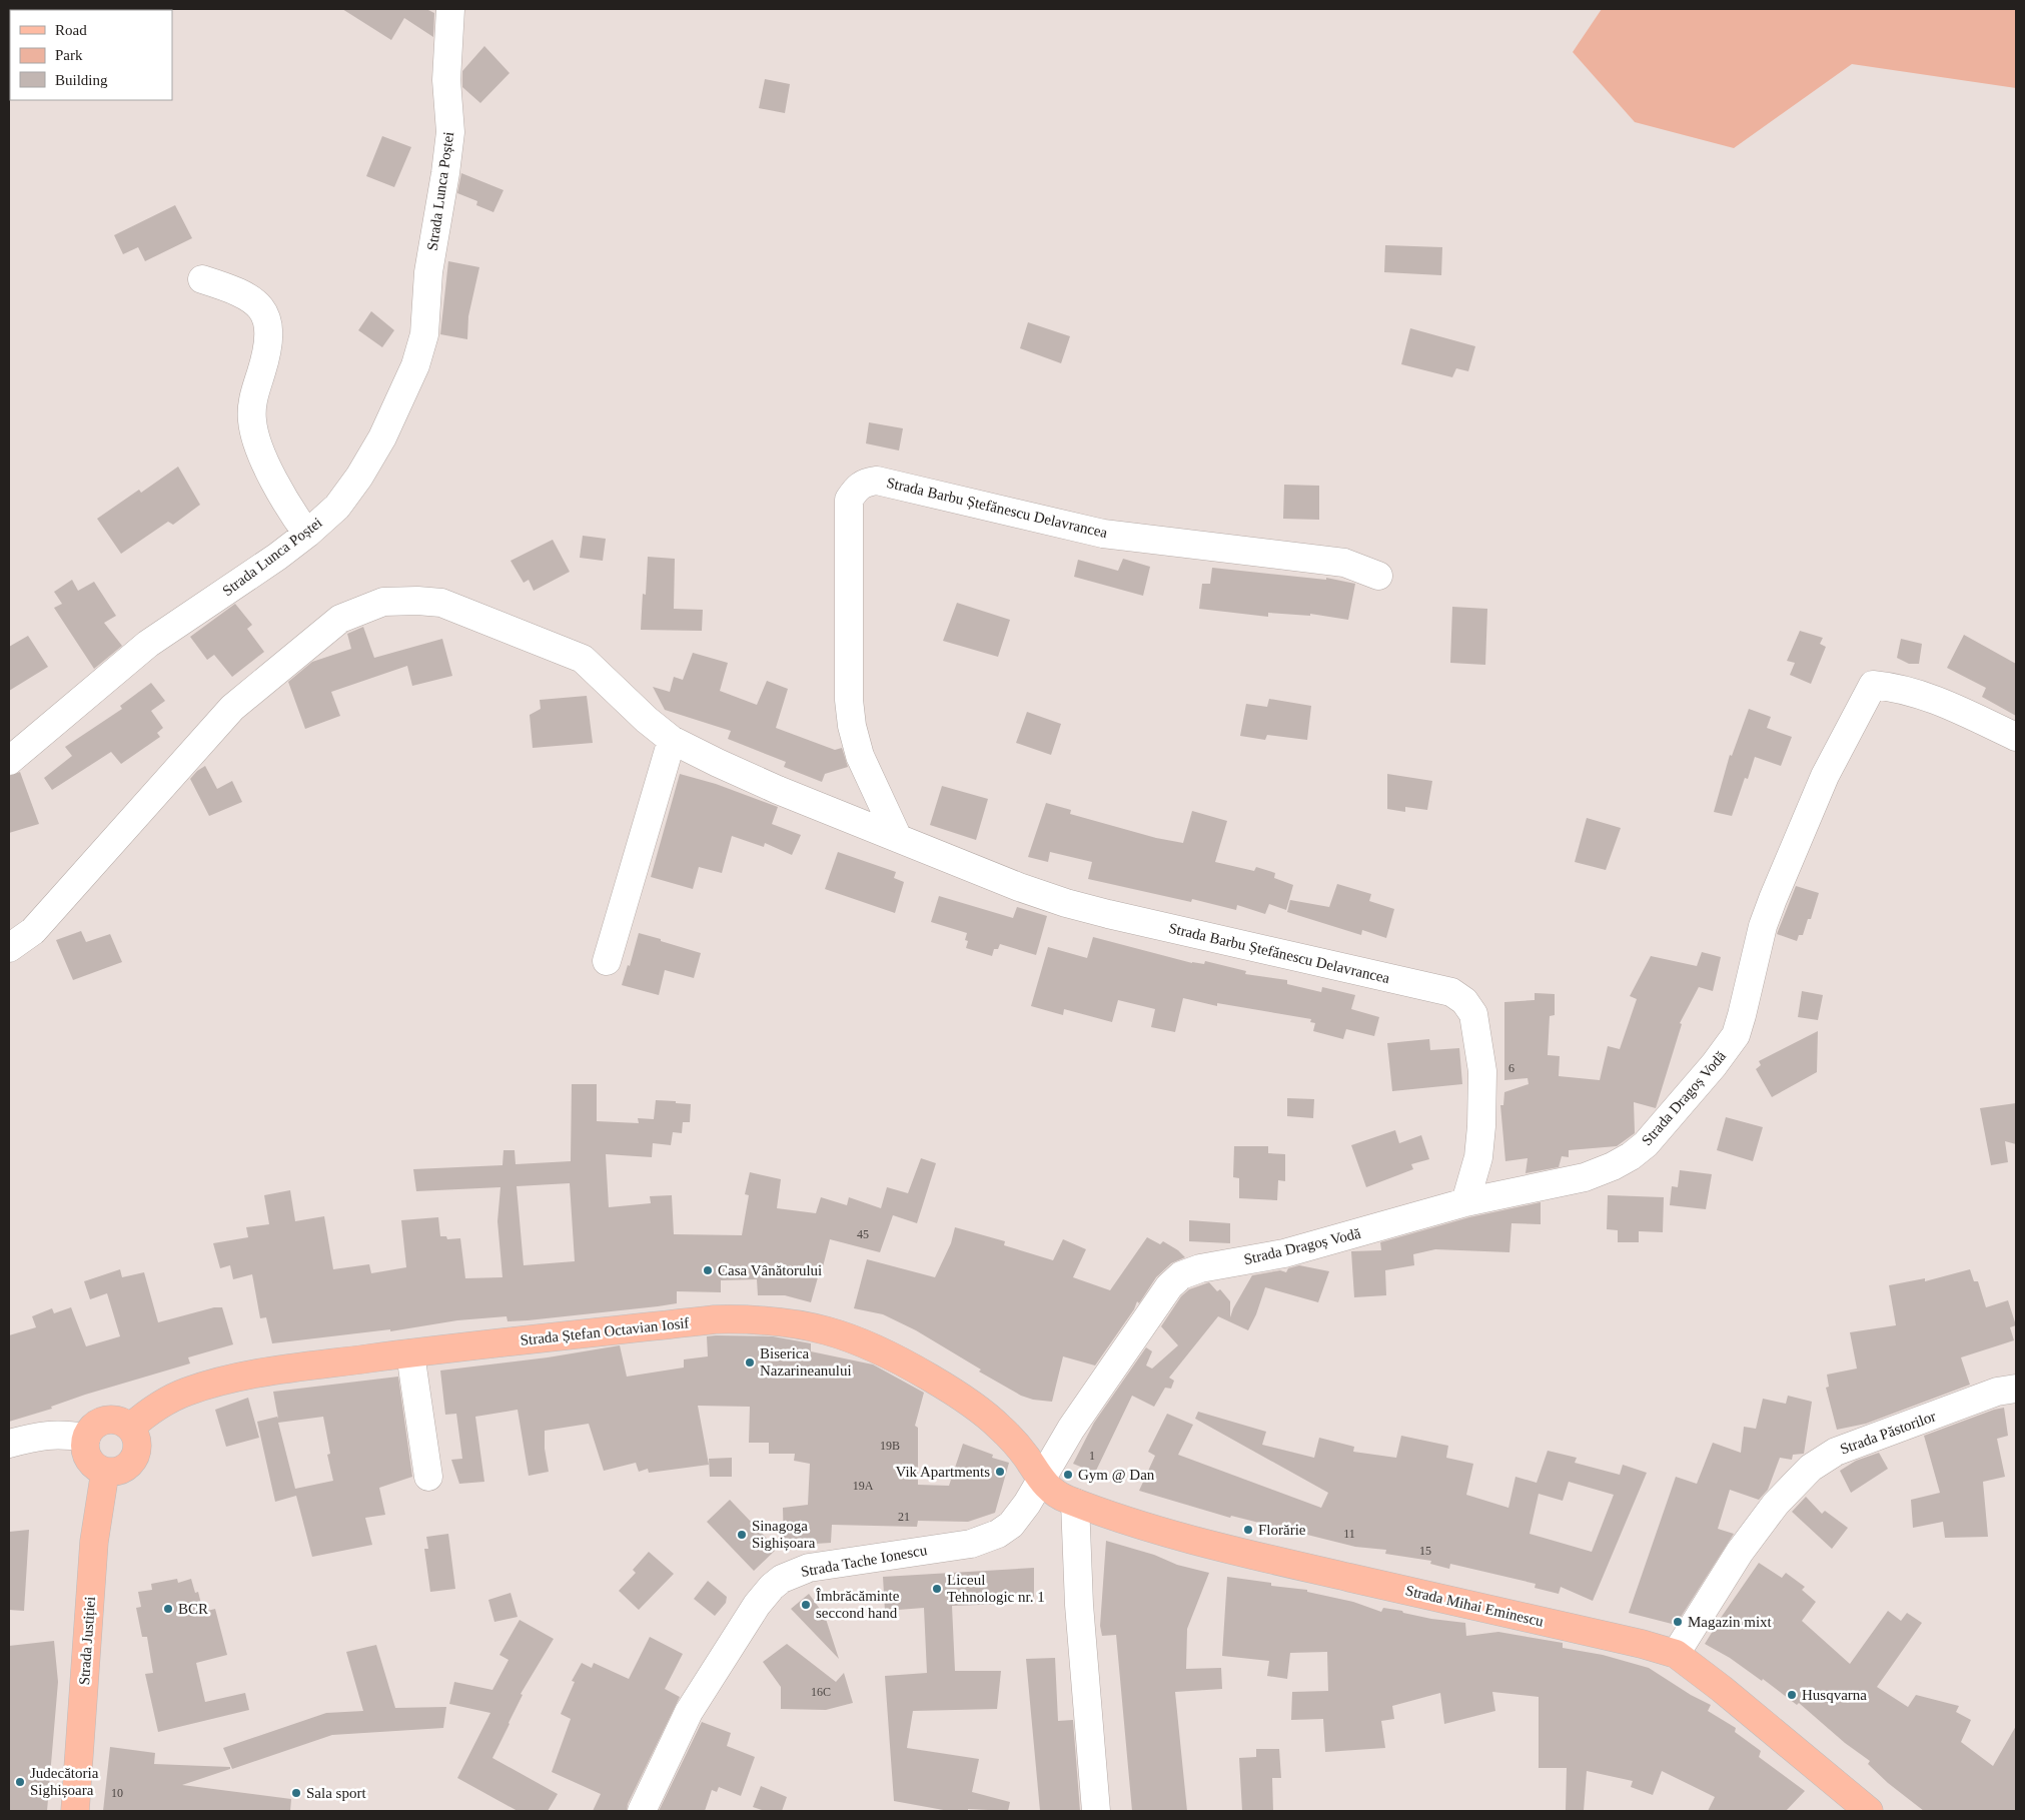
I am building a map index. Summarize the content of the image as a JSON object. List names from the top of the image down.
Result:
{
  "streets": {
    "main road": ["Strada Ștefan Octavian Iosif", "Strada Mihai Eminescu", "Strada Justiției"],
    "street": [
      "Strada Lunca Poștei",
      "Strada Barbu Ștefănescu Delavrancea",
      "Strada Dragoș Vodă",
      "Strada Păstorilor",
      "Strada Tache Ionescu"
    ]
  },
  "crossings": [
    ["Strada Barbu Ștefănescu Delavrancea", "Strada Dragoș Vodă"],
    ["Strada Dragoș Vodă", "Strada Ștefan Octavian Iosif"],
    ["Strada Dragoș Vodă", "Strada Tache Ionescu"],
    ["Strada Dragoș Vodă", "Strada Mihai Eminescu"],
    ["Strada Ștefan Octavian Iosif", "Strada Tache Ionescu"],
    ["Strada Ștefan Octavian Iosif", "Strada Mihai Eminescu"],
    ["Strada Ștefan Octavian Iosif", "Strada Justiției"],
    ["Strada Păstorilor", "Strada Mihai Eminescu"],
    ["Strada Tache Ionescu", "Strada Mihai Eminescu"]
  ],
  "places": [
    "Casa Vânătorului",
    "Biserica Nazarineanului",
    "Vik Apartments",
    "Gym @ Dan",
    "Florărie",
    "Sinagoga Sighișoara",
    "Liceul Tehnologic nr. 1",
    "Îmbrăcăminte seccond hand",
    "BCR",
    "Magazin mixt",
    "Husqvarna",
    "Judecătoria Sighișoara",
    "Sala sport"
  ],
  "house_numbers": [
    "6",
    "45",
    "19B",
    "1",
    "19A",
    "21",
    "11",
    "15",
    "16C",
    "10"
  ],
  "legend": ["Road", "Park", "Building"]
}
